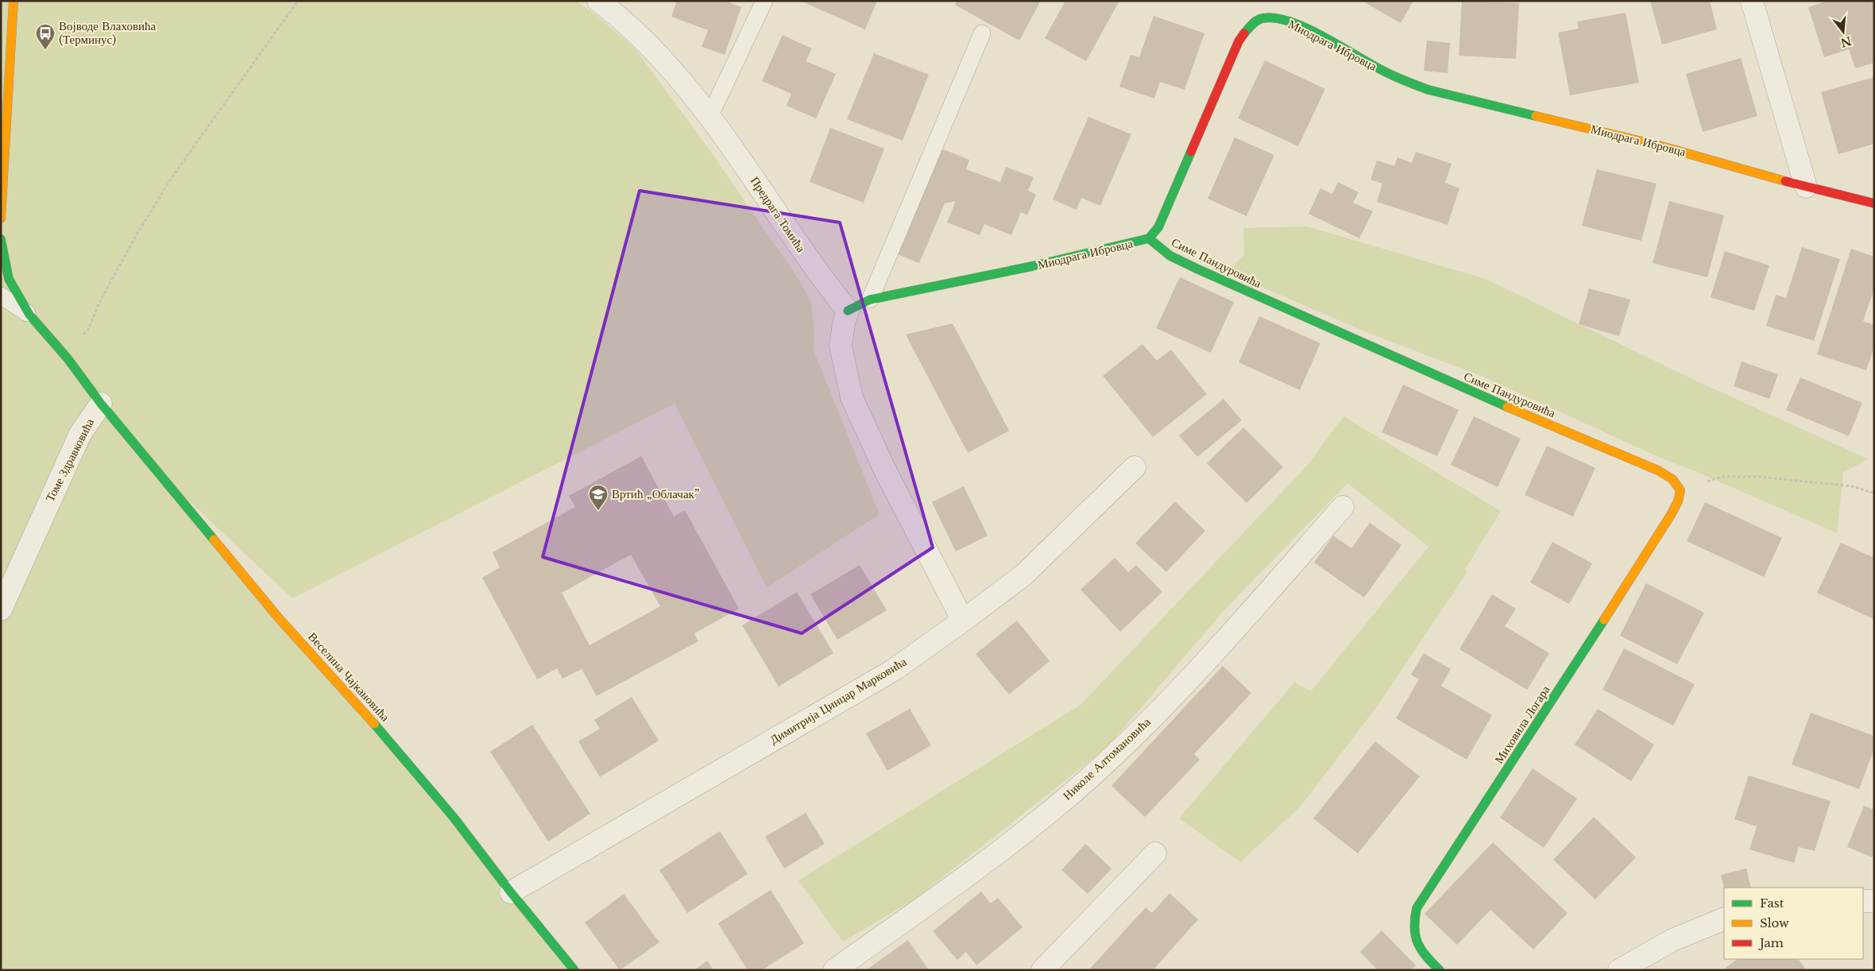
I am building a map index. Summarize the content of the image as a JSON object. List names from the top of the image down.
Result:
{
  "streets": {
    "street": [
      "Миодрага Ибровца",
      "Предрага Томића",
      "Симе Пандуровића",
      "Томе Здравковића",
      "Веселина Чајкановића",
      "Димитрија Цинцар Марковића",
      "Миховила Логара",
      "Николе Алтомановића"
    ]
  },
  "crossings": [
    ["Миодрага Ибровца", "Предрага Томића"],
    ["Миодрага Ибровца", "Симе Пандуровића"],
    ["Симе Пандуровића", "Миховила Логара"],
    ["Томе Здравковића", "Веселина Чајкановића"],
    ["Веселина Чајкановића", "Димитрија Цинцар Марковића"]
  ],
  "places": {
    "bus stop": ["Војводе Влаховића (Терминус)"],
    "school or university": ["Вртић „Облачак”"]
  },
  "legend": ["Fast", "Slow", "Jam"],
  "north": "bottom"
}
